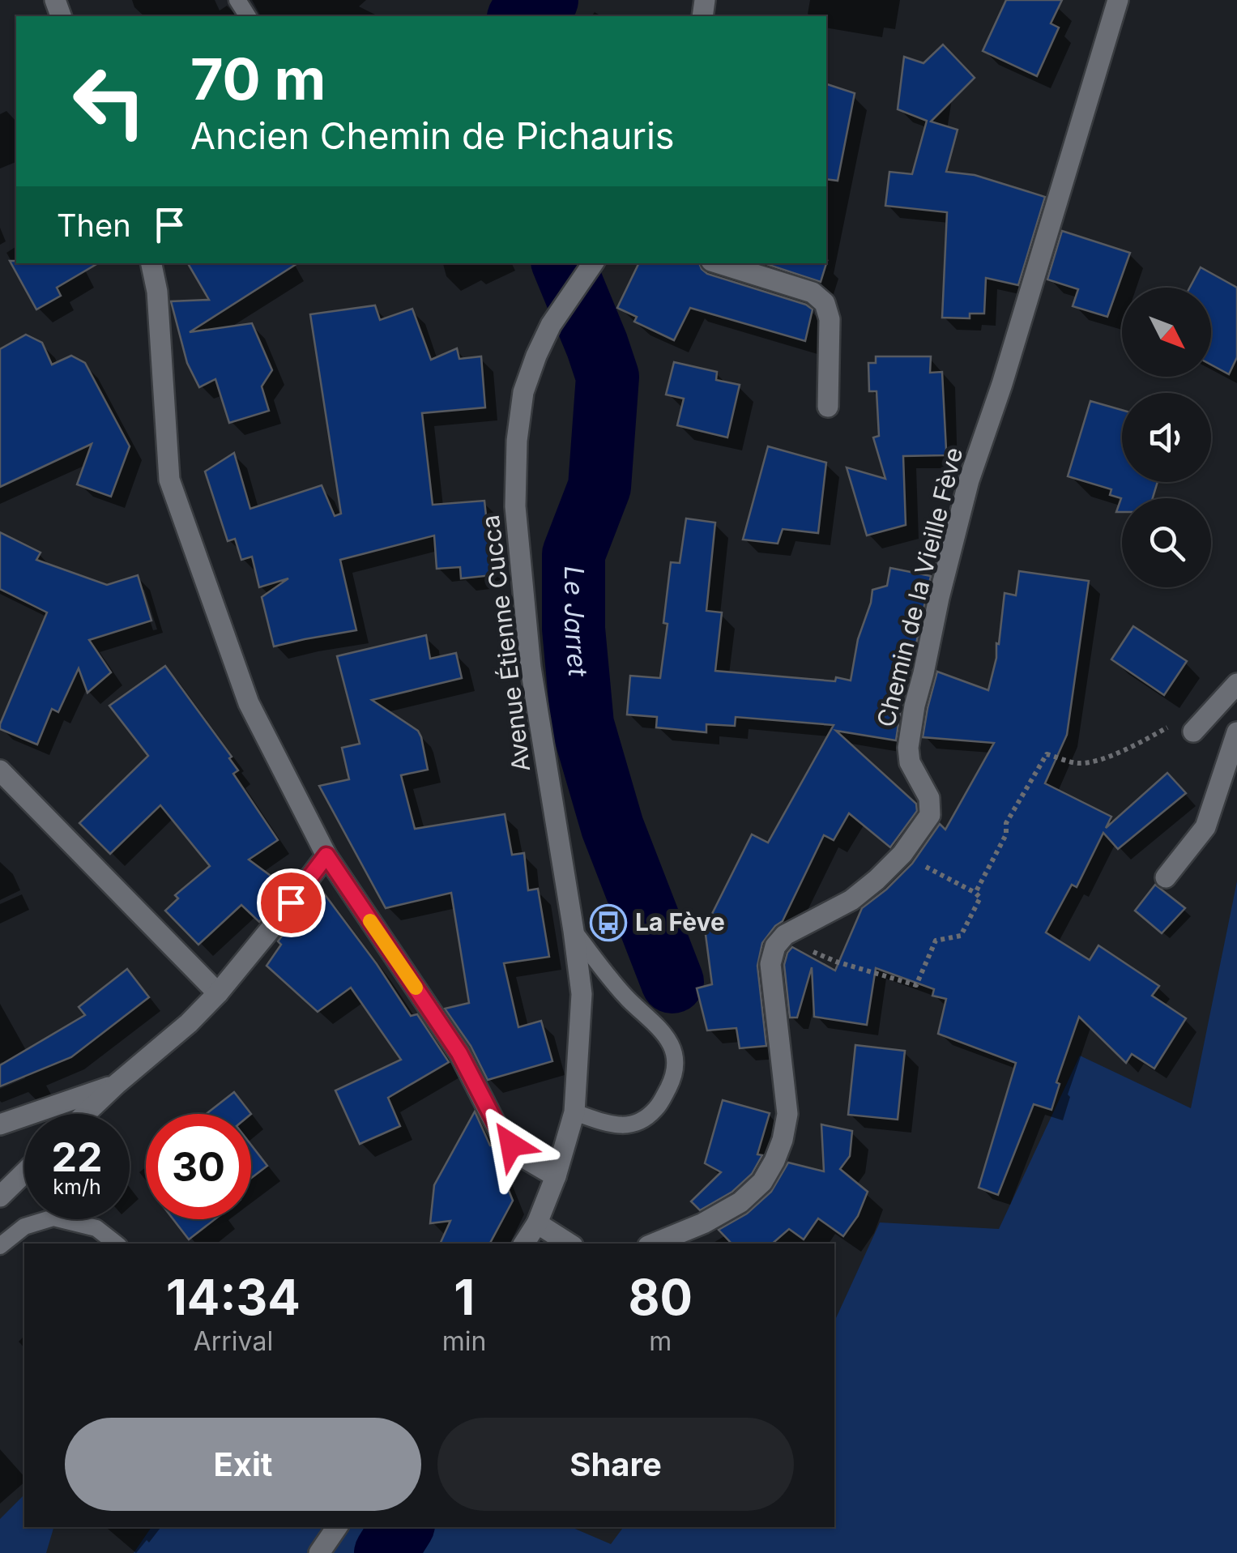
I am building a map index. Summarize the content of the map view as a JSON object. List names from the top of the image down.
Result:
{
  "streets": {
    "street": ["Chemin de la Vieille Fève", "Avenue Étienne Cucca"]
  },
  "water": ["Le Jarret"],
  "places": {
    "bus stop": ["La Fève"]
  },
  "north": "bottom right",
  "page": {
    "turn": ["70 m", "Ancien Chemin de Pichauris"],
    "then": "Then",
    "speed": "22 km/h",
    "limit": "30",
    "eta": [
      "14:34",
      "Arrival",
      "1",
      "min",
      "80",
      "m"
    ],
    "buttons": ["Exit", "Share"]
  }
}
